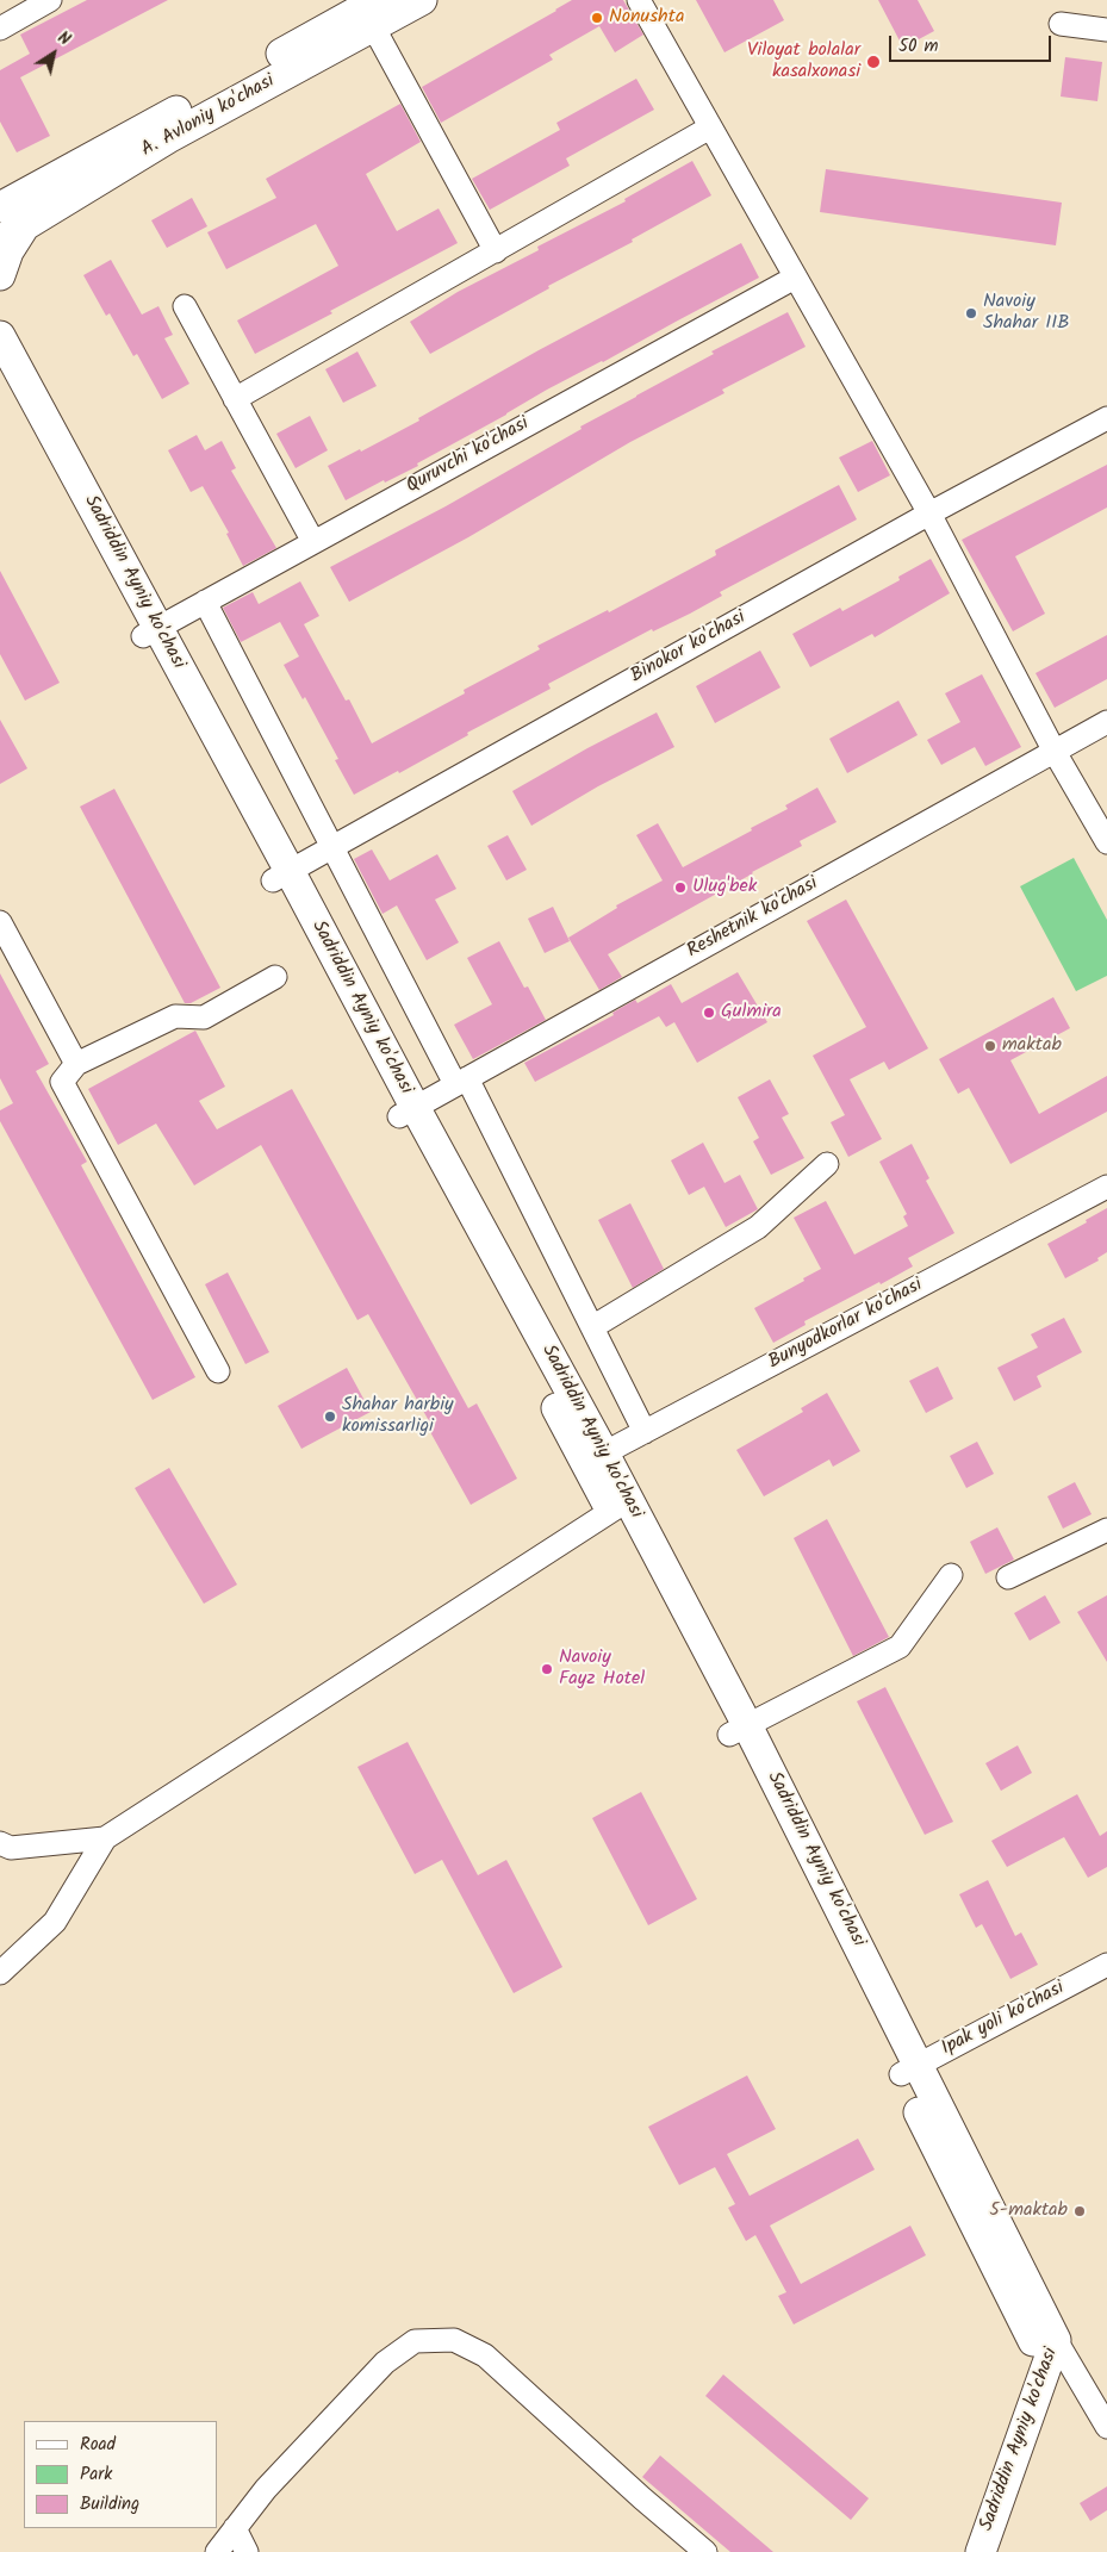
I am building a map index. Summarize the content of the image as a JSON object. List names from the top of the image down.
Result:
{
  "streets": {
    "main road": ["A. Avloniy ko'chasi", "Sadriddin Ayniy ko'chasi"],
    "street": [
      "Quruvchi ko'chasi",
      "Binokor ko'chasi",
      "Reshetnik ko'chasi",
      "Bunyodkorlar ko'chasi",
      "Ipak yoli ko'chasi"
    ]
  },
  "crossings": [
    ["Quruvchi ko'chasi", "Sadriddin Ayniy ko'chasi"],
    ["Sadriddin Ayniy ko'chasi", "Binokor ko'chasi"],
    ["Sadriddin Ayniy ko'chasi", "Reshetnik ko'chasi"],
    ["Sadriddin Ayniy ko'chasi", "Bunyodkorlar ko'chasi"],
    ["Sadriddin Ayniy ko'chasi", "Ipak yoli ko'chasi"]
  ],
  "places": [
    "Nonushta",
    "Viloyat bolalar kasalxonasi",
    "Navoiy Shahar IIB",
    "Ulug'bek",
    "Gulmira",
    "maktab",
    "Shahar harbiy komissarligi",
    "Navoiy Fayz Hotel",
    "5-maktab"
  ],
  "legend": ["Road", "Park", "Building"],
  "scale_bar": "50 m",
  "north": "top right"
}
